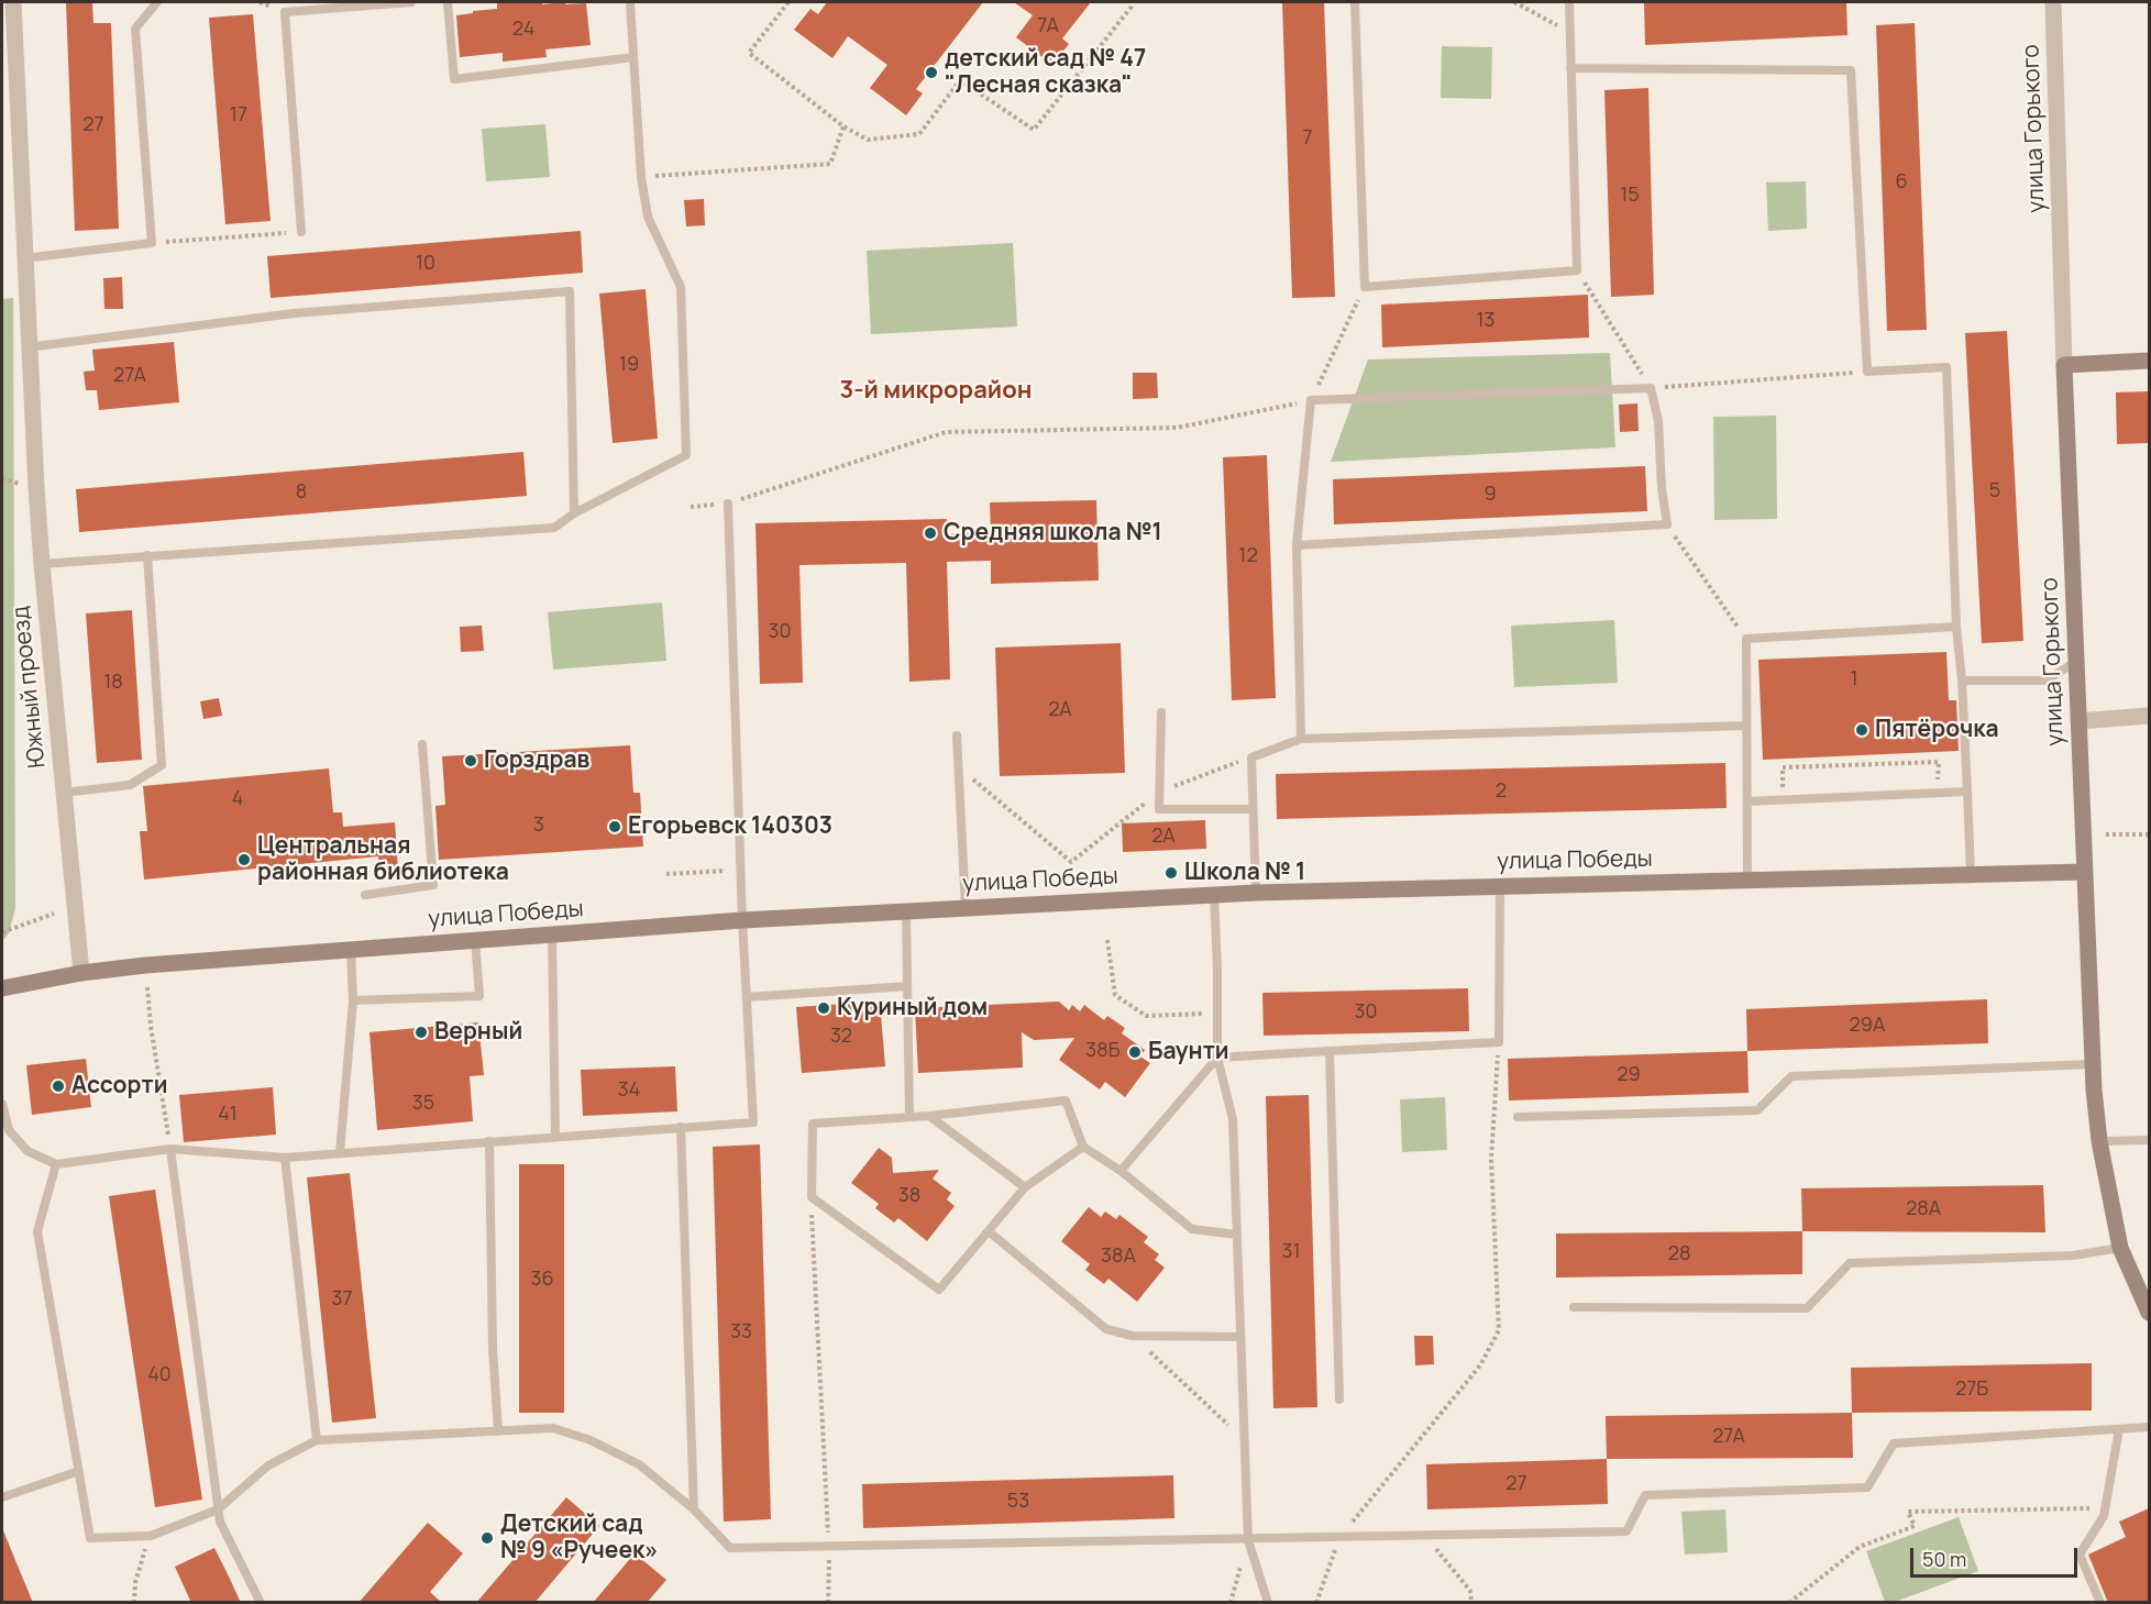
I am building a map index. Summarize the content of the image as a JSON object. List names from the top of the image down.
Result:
{
  "streets": {
    "street": ["улица Горького", "Южный проезд", "улица Победы"]
  },
  "crossings": [
    ["улица Горького", "улица Победы"],
    ["Южный проезд", "улица Победы"]
  ],
  "districts": ["3-й микрорайон"],
  "places": [
    "детский сад № 47 \"Лесная сказка\"",
    "Средняя школа №1",
    "Пятёрочка",
    "Горздрав",
    "Егорьевск 140303",
    "Центральная районная библиотека",
    "Школа № 1",
    "Куриный дом",
    "Верный",
    "Баунти",
    "Ассорти",
    "Детский сад № 9 «Ручеек»"
  ],
  "house_numbers": [
    "7А",
    "24",
    "17",
    "27",
    "7",
    "6",
    "15",
    "10",
    "13",
    "19",
    "27А",
    "5",
    "8",
    "9",
    "12",
    "30",
    "1",
    "18",
    "2А",
    "2",
    "4",
    "3",
    "2А",
    "30",
    "29А",
    "32",
    "38Б",
    "29",
    "34",
    "35",
    "41",
    "38",
    "28А",
    "31",
    "28",
    "38А",
    "36",
    "37",
    "33",
    "40",
    "27Б",
    "27А",
    "27",
    "53"
  ],
  "scale_bar": "50 m"
}
